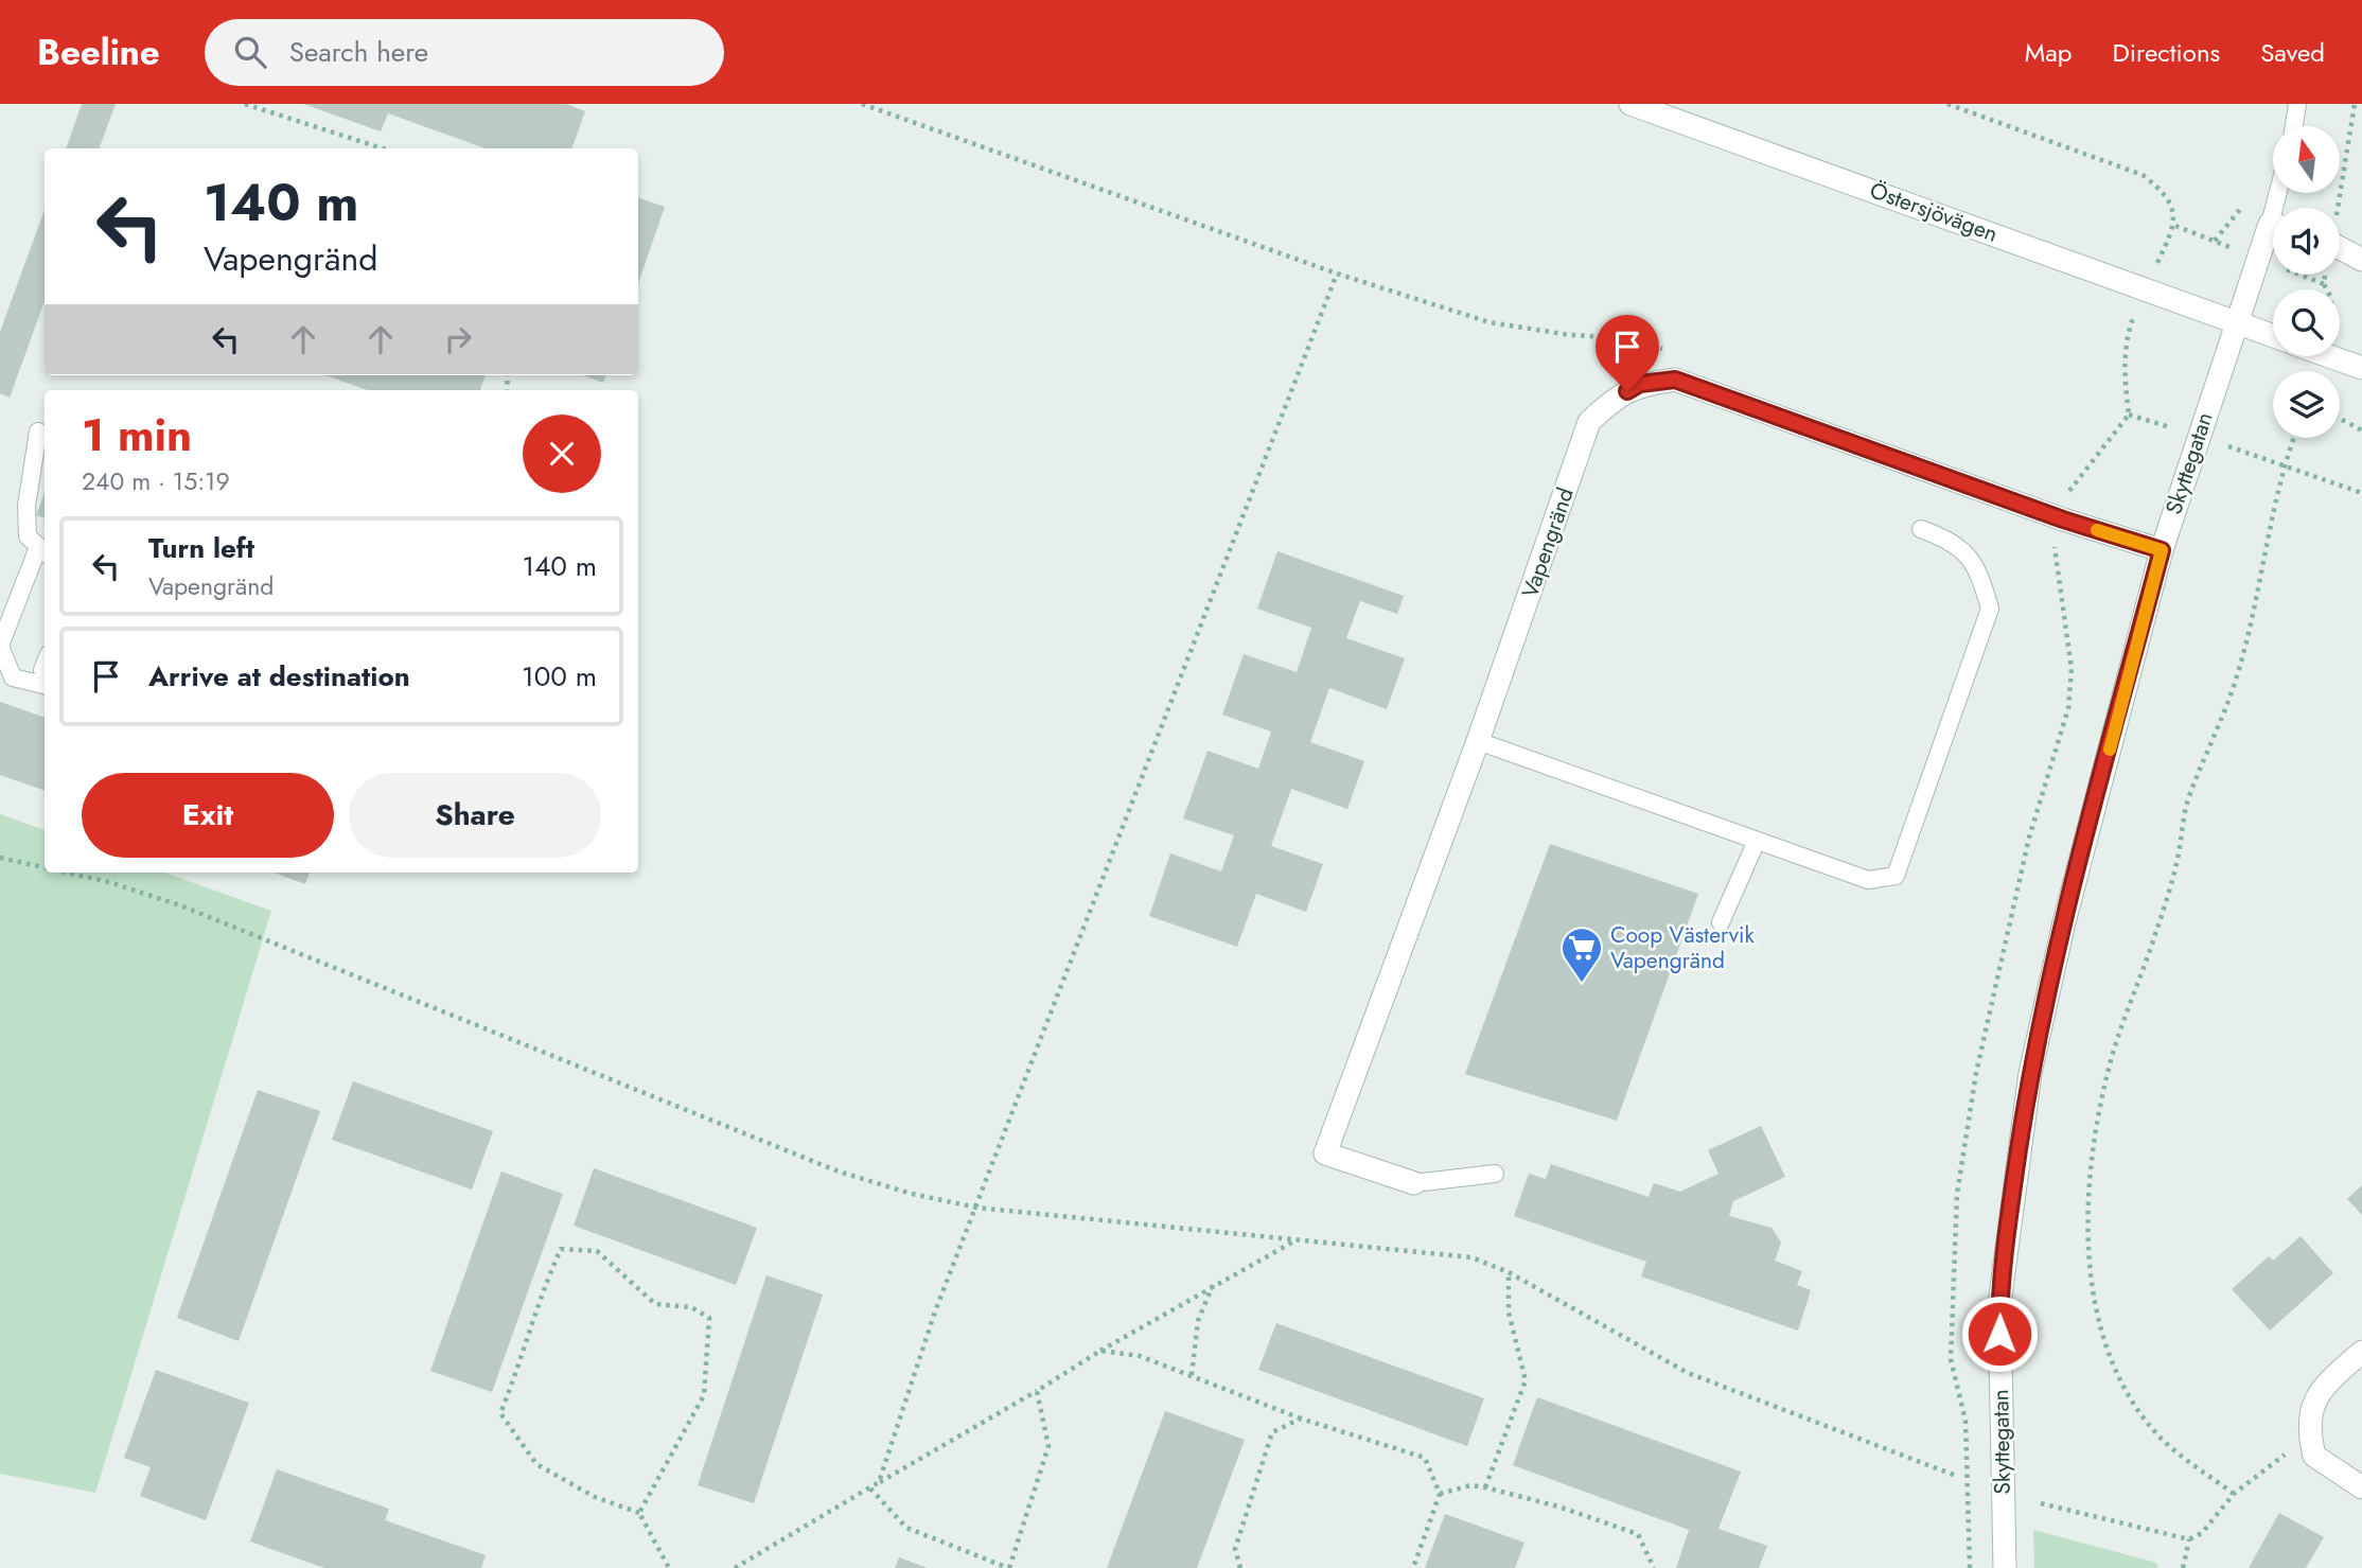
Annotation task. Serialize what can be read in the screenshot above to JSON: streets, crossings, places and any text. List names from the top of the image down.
{
  "streets": {
    "street": ["Östersjövägen", "Skyttegatan", "Vapengränd"]
  },
  "crossings": [
    ["Östersjövägen", "Skyttegatan"],
    ["Skyttegatan", "Vapengränd"]
  ],
  "places": {
    "supermarket": ["Coop Västervik Vapengränd"]
  },
  "north": "top",
  "page": {
    "header": "Beeline",
    "search": "Search here",
    "nav": ["Map", "Directions", "Saved"],
    "turn": ["140 m", "Vapengränd"],
    "heading": ["1 min", "240 m · 15:19"],
    "list": [
      {
        "name": "Turn left",
        "note": "Vapengränd",
        "value": "140 m"
      },
      {
        "name": "Arrive at destination",
        "value": "100 m"
      }
    ],
    "buttons": ["Exit", "Share"]
  }
}
